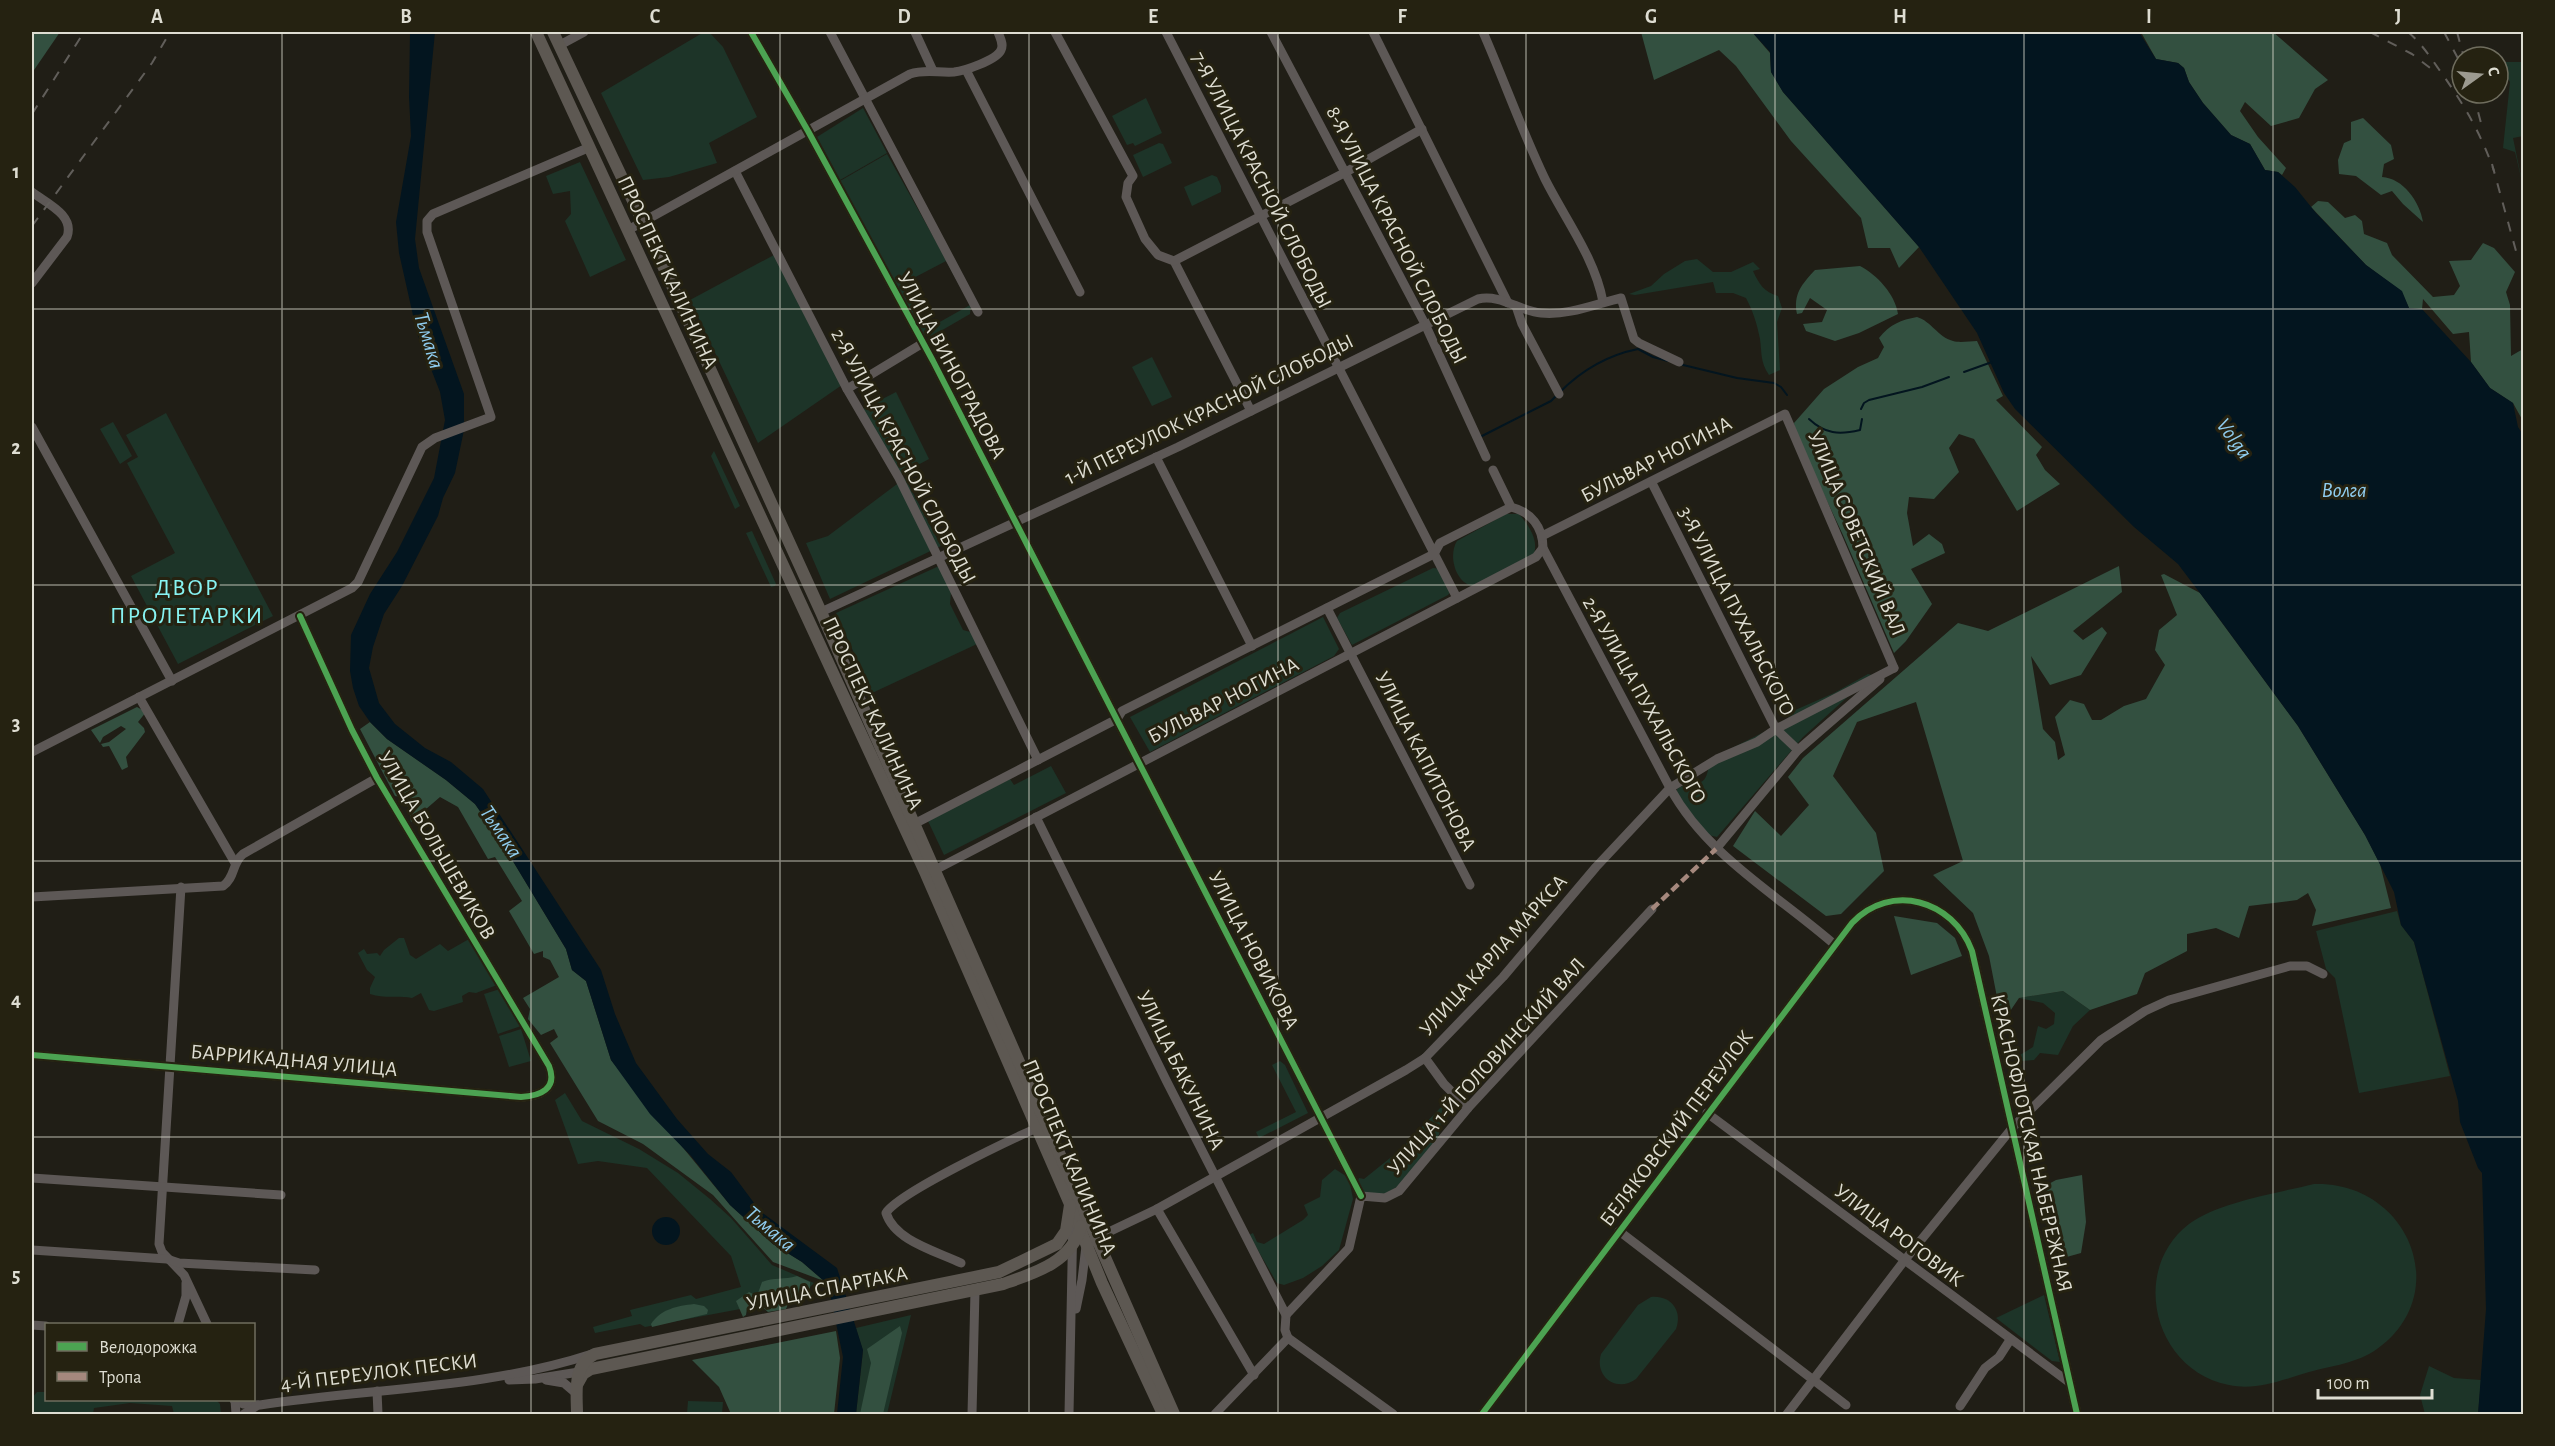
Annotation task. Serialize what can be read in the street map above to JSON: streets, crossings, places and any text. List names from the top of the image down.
{
  "streets": {
    "main road": ["ПРОСПЕКТ КАЛИНИНА", "УЛИЦА СПАРТАКА"],
    "street": [
      "7-Я УЛИЦА КРАСНОЙ СЛОБОДЫ",
      "8-Я УЛИЦА КРАСНОЙ СЛОБОДЫ",
      "УЛИЦА ВИНОГРАДОВА",
      "1-Й ПЕРЕУЛОК КРАСНОЙ СЛОБОДЫ",
      "2-Я УЛИЦА КРАСНОЙ СЛОБОДЫ",
      "БУЛЬВАР НОГИНА",
      "УЛИЦА СОВЕТСКИЙ ВАЛ",
      "3-Я УЛИЦА ПУХАЛЬСКОГО",
      "2-Я УЛИЦА ПУХАЛЬСКОГО",
      "УЛИЦА КАПИТОНОВА",
      "УЛИЦА БОЛЬШЕВИКОВ",
      "УЛИЦА НОВИКОВА",
      "УЛИЦА КАРЛА МАРКСА",
      "БАРРИКАДНАЯ УЛИЦА",
      "УЛИЦА 1-Й ГОЛОВИНСКИЙ ВАЛ",
      "УЛИЦА БАКУНИНА",
      "БЕЛЯКОВСКИЙ ПЕРЕУЛОК",
      "КРАСНОФЛОТСКАЯ НАБЕРЕЖНАЯ",
      "УЛИЦА РОГОВИК",
      "4-Й ПЕРЕУЛОК ПЕСКИ"
    ]
  },
  "crossings": [
    ["7-Я УЛИЦА КРАСНОЙ СЛОБОДЫ", "1-Й ПЕРЕУЛОК КРАСНОЙ СЛОБОДЫ"],
    ["7-Я УЛИЦА КРАСНОЙ СЛОБОДЫ", "БУЛЬВАР НОГИНА"],
    ["8-Я УЛИЦА КРАСНОЙ СЛОБОДЫ", "1-Й ПЕРЕУЛОК КРАСНОЙ СЛОБОДЫ"],
    ["ПРОСПЕКТ КАЛИНИНА", "1-Й ПЕРЕУЛОК КРАСНОЙ СЛОБОДЫ"],
    ["ПРОСПЕКТ КАЛИНИНА", "БУЛЬВАР НОГИНА"],
    ["ПРОСПЕКТ КАЛИНИНА", "УЛИЦА КАРЛА МАРКСА"],
    ["ПРОСПЕКТ КАЛИНИНА", "УЛИЦА СПАРТАКА"],
    ["УЛИЦА ВИНОГРАДОВА", "1-Й ПЕРЕУЛОК КРАСНОЙ СЛОБОДЫ"],
    ["УЛИЦА ВИНОГРАДОВА", "БУЛЬВАР НОГИНА"],
    ["УЛИЦА ВИНОГРАДОВА", "УЛИЦА НОВИКОВА"],
    ["1-Й ПЕРЕУЛОК КРАСНОЙ СЛОБОДЫ", "2-Я УЛИЦА КРАСНОЙ СЛОБОДЫ"],
    ["2-Я УЛИЦА КРАСНОЙ СЛОБОДЫ", "БУЛЬВАР НОГИНА"],
    ["БУЛЬВАР НОГИНА", "УЛИЦА СОВЕТСКИЙ ВАЛ"],
    ["БУЛЬВАР НОГИНА", "3-Я УЛИЦА ПУХАЛЬСКОГО"],
    ["БУЛЬВАР НОГИНА", "2-Я УЛИЦА ПУХАЛЬСКОГО"],
    ["БУЛЬВАР НОГИНА", "УЛИЦА КАПИТОНОВА"],
    ["БУЛЬВАР НОГИНА", "УЛИЦА НОВИКОВА"],
    ["БУЛЬВАР НОГИНА", "УЛИЦА БАКУНИНА"],
    ["УЛИЦА СОВЕТСКИЙ ВАЛ", "УЛИЦА КАРЛА МАРКСА"],
    ["3-Я УЛИЦА ПУХАЛЬСКОГО", "УЛИЦА КАРЛА МАРКСА"],
    ["2-Я УЛИЦА ПУХАЛЬСКОГО", "УЛИЦА КАРЛА МАРКСА"],
    ["2-Я УЛИЦА ПУХАЛЬСКОГО", "БЕЛЯКОВСКИЙ ПЕРЕУЛОК"],
    ["УЛИЦА БОЛЬШЕВИКОВ", "БАРРИКАДНАЯ УЛИЦА"],
    ["УЛИЦА НОВИКОВА", "УЛИЦА КАРЛА МАРКСА"],
    ["УЛИЦА НОВИКОВА", "УЛИЦА 1-Й ГОЛОВИНСКИЙ ВАЛ"],
    ["УЛИЦА КАРЛА МАРКСА", "УЛИЦА БАКУНИНА"],
    ["УЛИЦА КАРЛА МАРКСА", "УЛИЦА СПАРТАКА"],
    ["БЕЛЯКОВСКИЙ ПЕРЕУЛОК", "КРАСНОФЛОТСКАЯ НАБЕРЕЖНАЯ"],
    ["БЕЛЯКОВСКИЙ ПЕРЕУЛОК", "УЛИЦА РОГОВИК"],
    ["КРАСНОФЛОТСКАЯ НАБЕРЕЖНАЯ", "УЛИЦА РОГОВИК"],
    ["УЛИЦА СПАРТАКА", "4-Й ПЕРЕУЛОК ПЕСКИ"]
  ],
  "districts": ["ДВОР ПРОЛЕТАРКИ"],
  "water": ["Тьмака", "Volga", "Волга"],
  "legend": ["Велодорожка", "Тропа"],
  "scale_bar": "100 m",
  "north": "right",
  "grid": {
    "columns": [
      "A",
      "B",
      "C",
      "D",
      "E",
      "F",
      "G",
      "H",
      "I",
      "J"
    ],
    "rows": [
      "1",
      "2",
      "3",
      "4",
      "5"
    ]
  }
}
